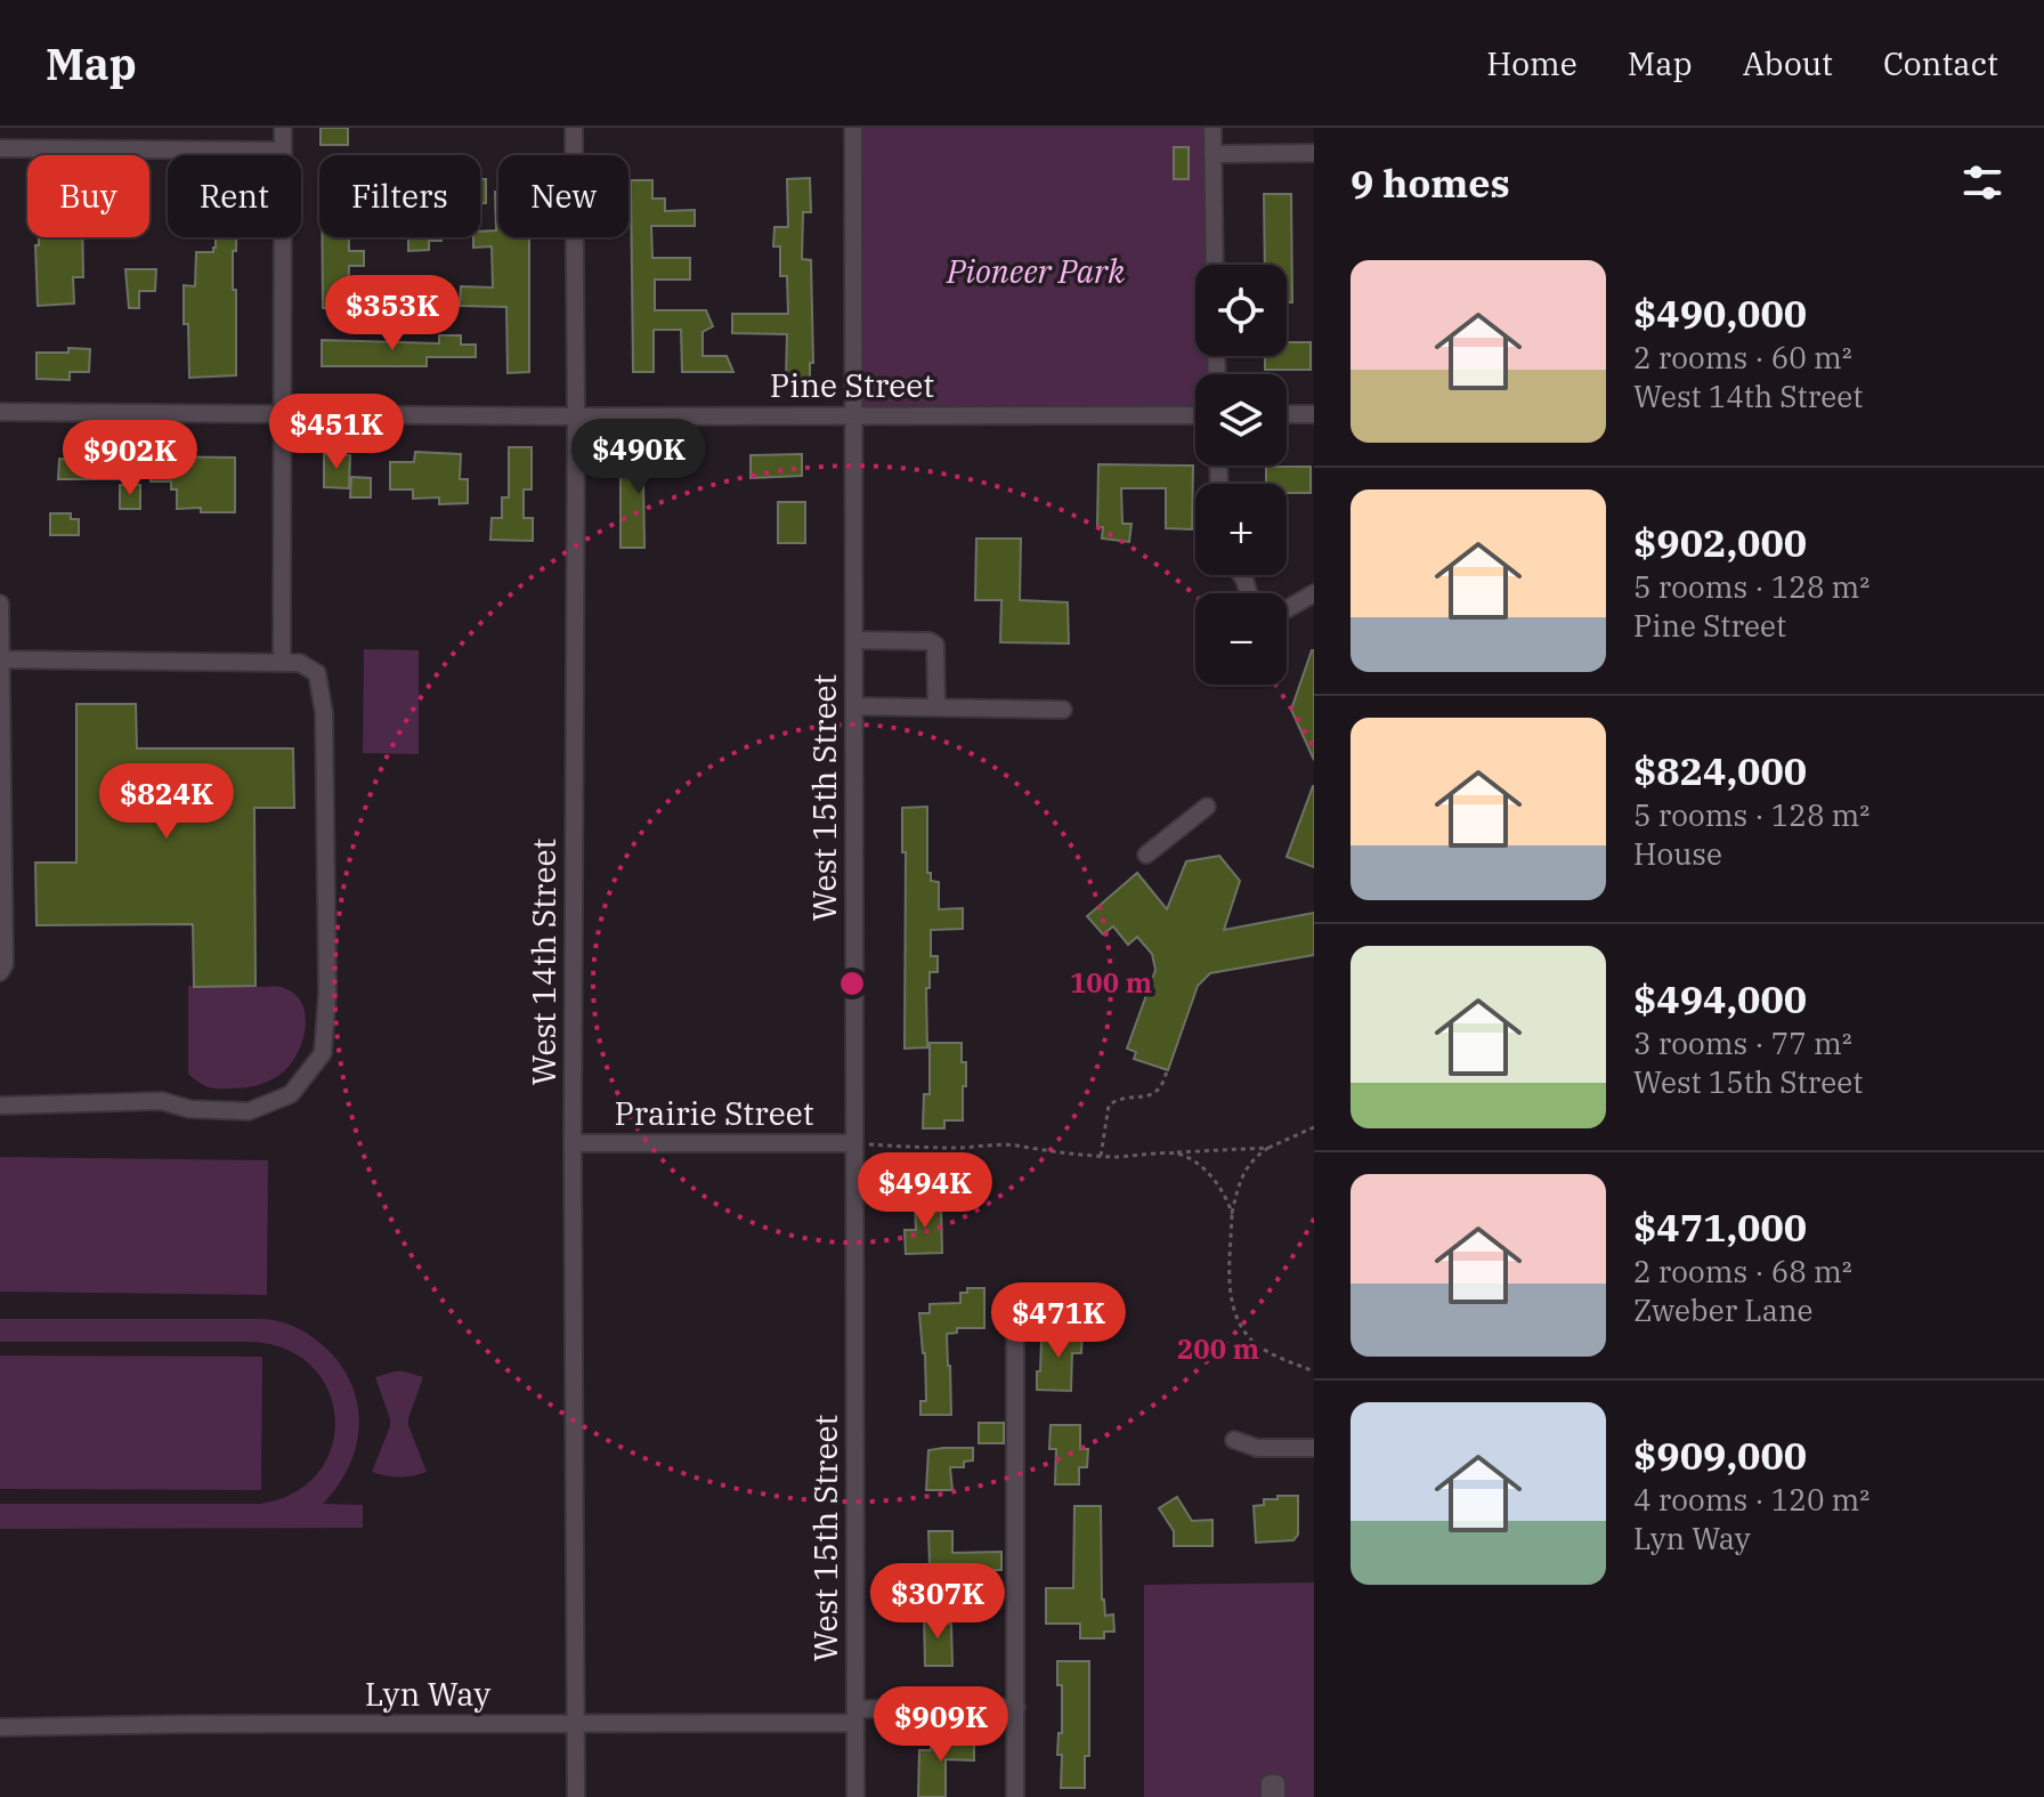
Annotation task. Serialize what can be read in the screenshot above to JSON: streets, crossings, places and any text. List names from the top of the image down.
{
  "streets": {
    "street": [
      "Pine Street",
      "West 15th Street",
      "West 14th Street",
      "Prairie Street",
      "Lyn Way"
    ]
  },
  "crossings": [
    ["Pine Street", "West 15th Street"],
    ["Pine Street", "West 14th Street"],
    ["West 15th Street", "Prairie Street"],
    ["West 15th Street", "Lyn Way"],
    ["West 14th Street", "Prairie Street"],
    ["West 14th Street", "Lyn Way"]
  ],
  "parks": ["Pioneer Park"],
  "page": {
    "header": "Map",
    "nav": [
      "Home",
      "Map",
      "About",
      "Contact"
    ],
    "heading": "9 homes",
    "chip": [
      "Buy",
      "Rent",
      "Filters",
      "New"
    ],
    "list": [
      {
        "name": "$490,000",
        "note": "2 rooms · 60 m² · West 14th Street"
      },
      {
        "name": "$902,000",
        "note": "5 rooms · 128 m² · Pine Street"
      },
      {
        "name": "$824,000",
        "note": "5 rooms · 128 m² · House"
      },
      {
        "name": "$494,000",
        "note": "3 rooms · 77 m² · West 15th Street"
      },
      {
        "name": "$471,000",
        "note": "2 rooms · 68 m² · Zweber Lane"
      },
      {
        "name": "$909,000",
        "note": "4 rooms · 120 m² · Lyn Way"
      }
    ],
    "map_buttons": ["+", "−"],
    "price": [
      "$353K",
      "$451K",
      "$490K",
      "$902K",
      "$824K",
      "$494K",
      "$471K",
      "$307K",
      "$909K"
    ]
  },
  "rings": ["100 m", "200 m"]
}
